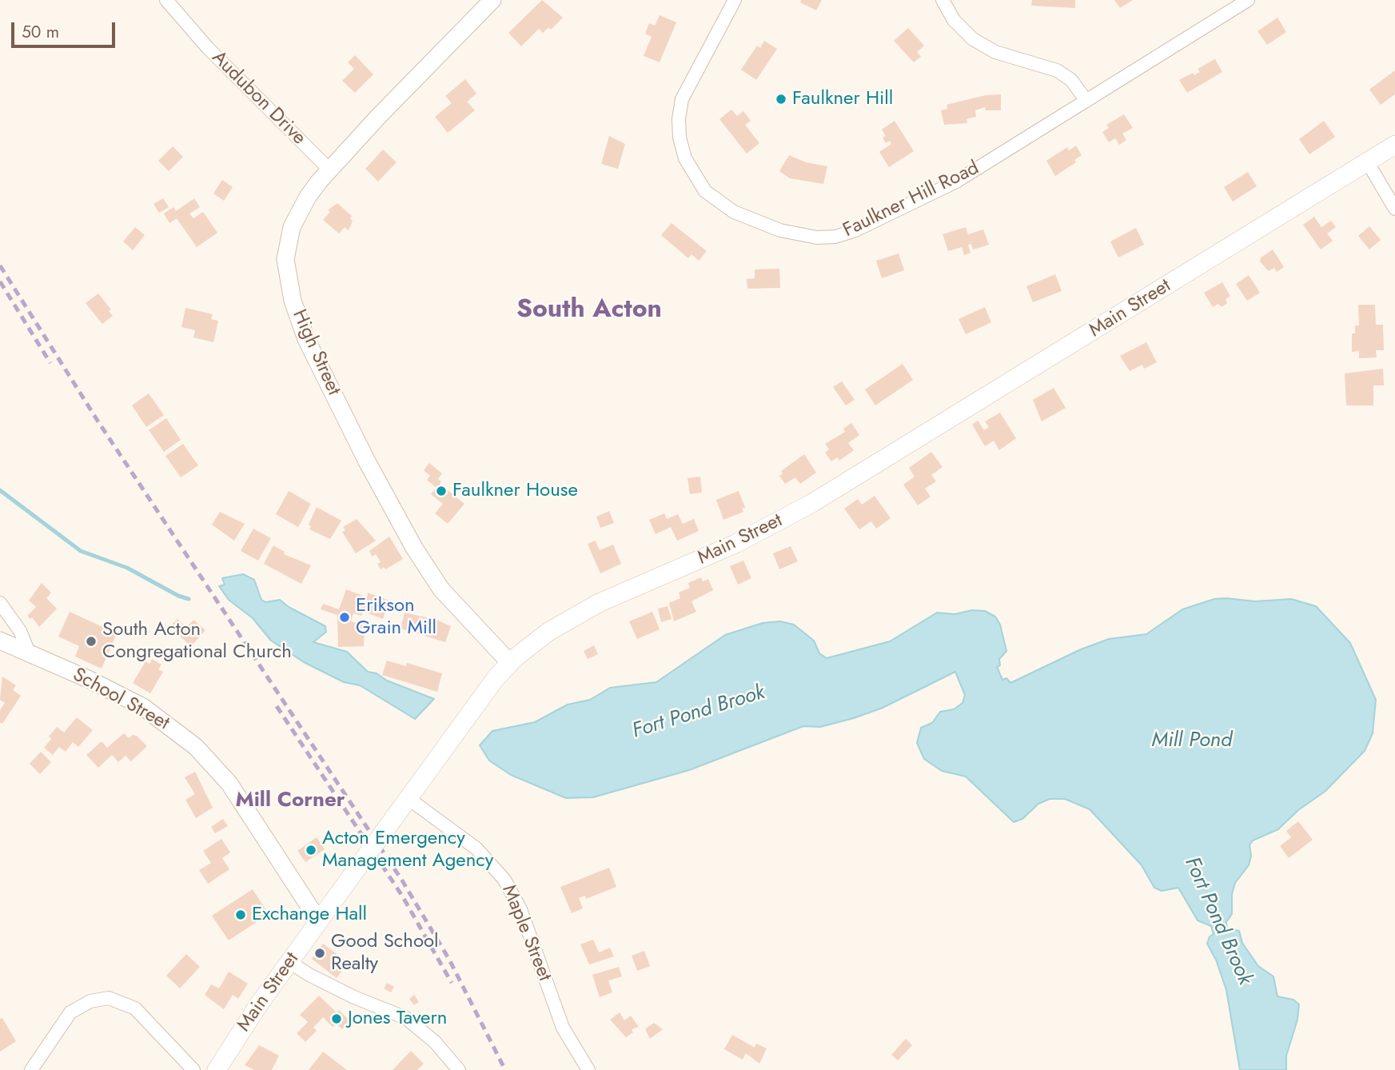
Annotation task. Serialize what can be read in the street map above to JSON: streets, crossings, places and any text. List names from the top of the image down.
{
  "streets": {
    "main road": ["Main Street"],
    "street": [
      "Audubon Drive",
      "Faulkner Hill Road",
      "High Street",
      "School Street",
      "Maple Street"
    ]
  },
  "crossings": [
    ["Audubon Drive", "High Street"],
    ["Main Street", "High Street"],
    ["Main Street", "School Street"],
    ["Main Street", "Maple Street"]
  ],
  "districts": ["South Acton", "Mill Corner"],
  "water": ["Fort Pond Brook", "Mill Pond"],
  "places": [
    "Faulkner Hill",
    "Faulkner House",
    "Erikson Grain Mill",
    "South Acton Congregational Church",
    "Acton Emergency Management Agency",
    "Exchange Hall",
    "Good School Realty",
    "Jones Tavern"
  ],
  "scale_bar": "50 m"
}
